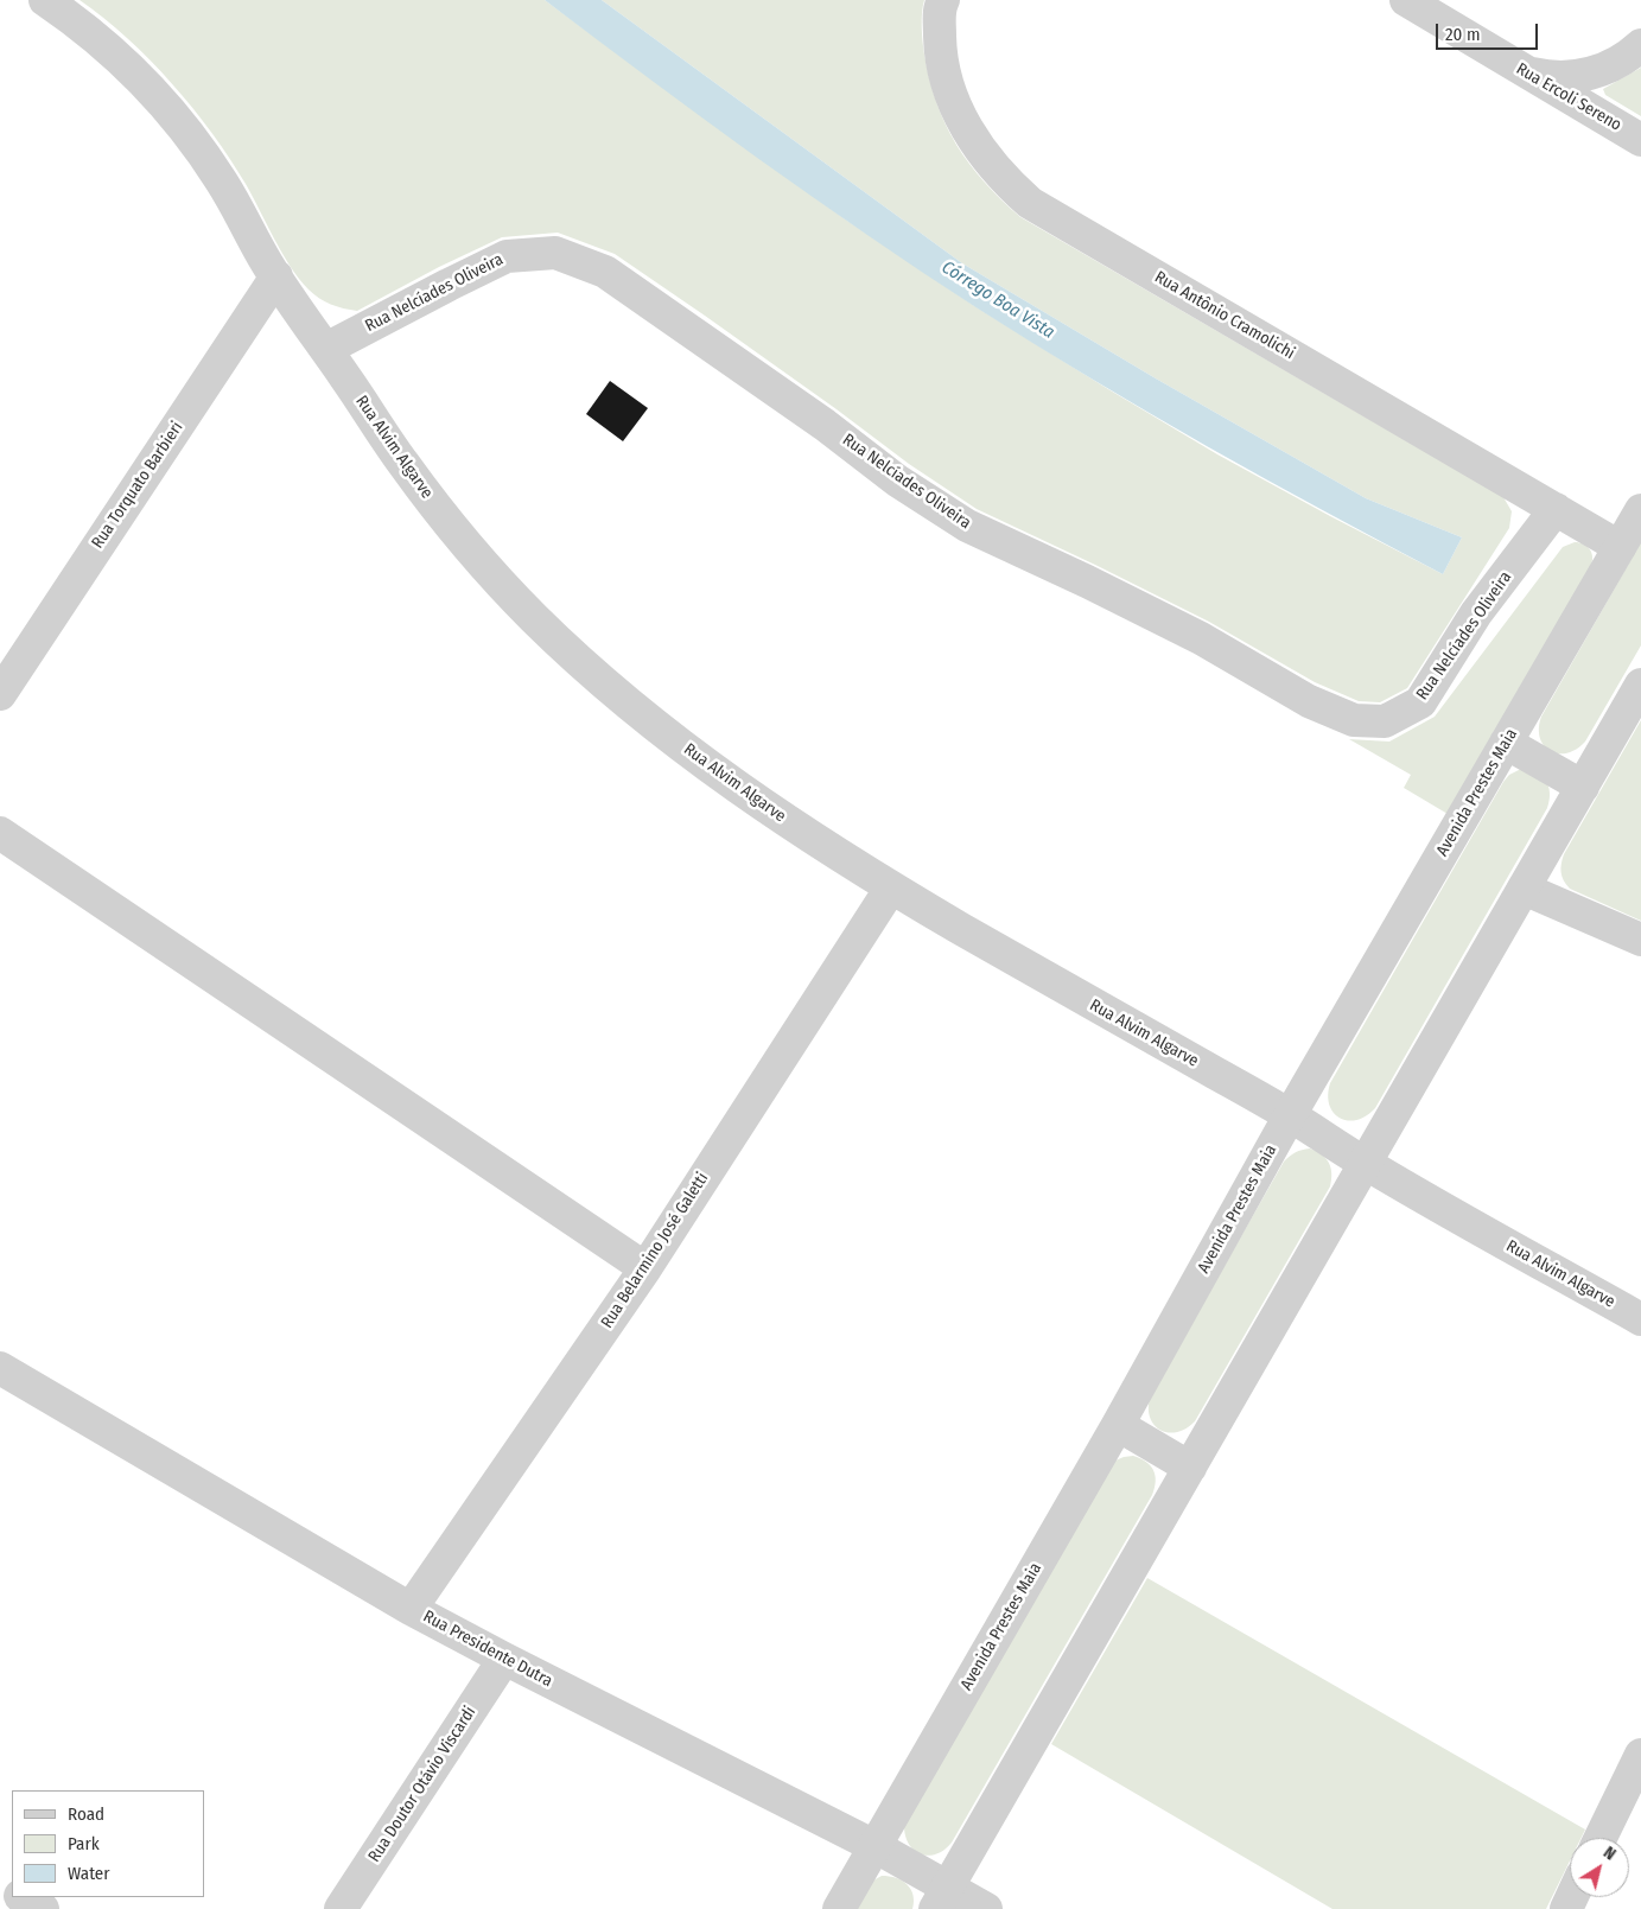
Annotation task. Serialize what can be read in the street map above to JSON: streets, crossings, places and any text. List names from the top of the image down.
{
  "streets": {
    "street": [
      "Rua Ercoli Sereno",
      "Rua Nelcíades Oliveira",
      "Rua Antônio Cramolichi",
      "Rua Alvim Algarve",
      "Rua Torquato Barbieri",
      "Avenida Prestes Maia",
      "Rua Belarmino José Galetti",
      "Rua Presidente Dutra",
      "Rua Doutor Otávio Viscardi"
    ]
  },
  "crossings": [
    ["Rua Nelcíades Oliveira", "Rua Antônio Cramolichi"],
    ["Rua Nelcíades Oliveira", "Rua Alvim Algarve"],
    ["Rua Antônio Cramolichi", "Avenida Prestes Maia"],
    ["Rua Alvim Algarve", "Rua Torquato Barbieri"],
    ["Rua Alvim Algarve", "Avenida Prestes Maia"],
    ["Rua Alvim Algarve", "Rua Belarmino José Galetti"],
    ["Avenida Prestes Maia", "Rua Presidente Dutra"],
    ["Rua Belarmino José Galetti", "Rua Presidente Dutra"],
    ["Rua Presidente Dutra", "Rua Doutor Otávio Viscardi"]
  ],
  "water": ["Córrego Boa Vista"],
  "legend": ["Road", "Park", "Water"],
  "scale_bar": "20 m",
  "north": "top right"
}
